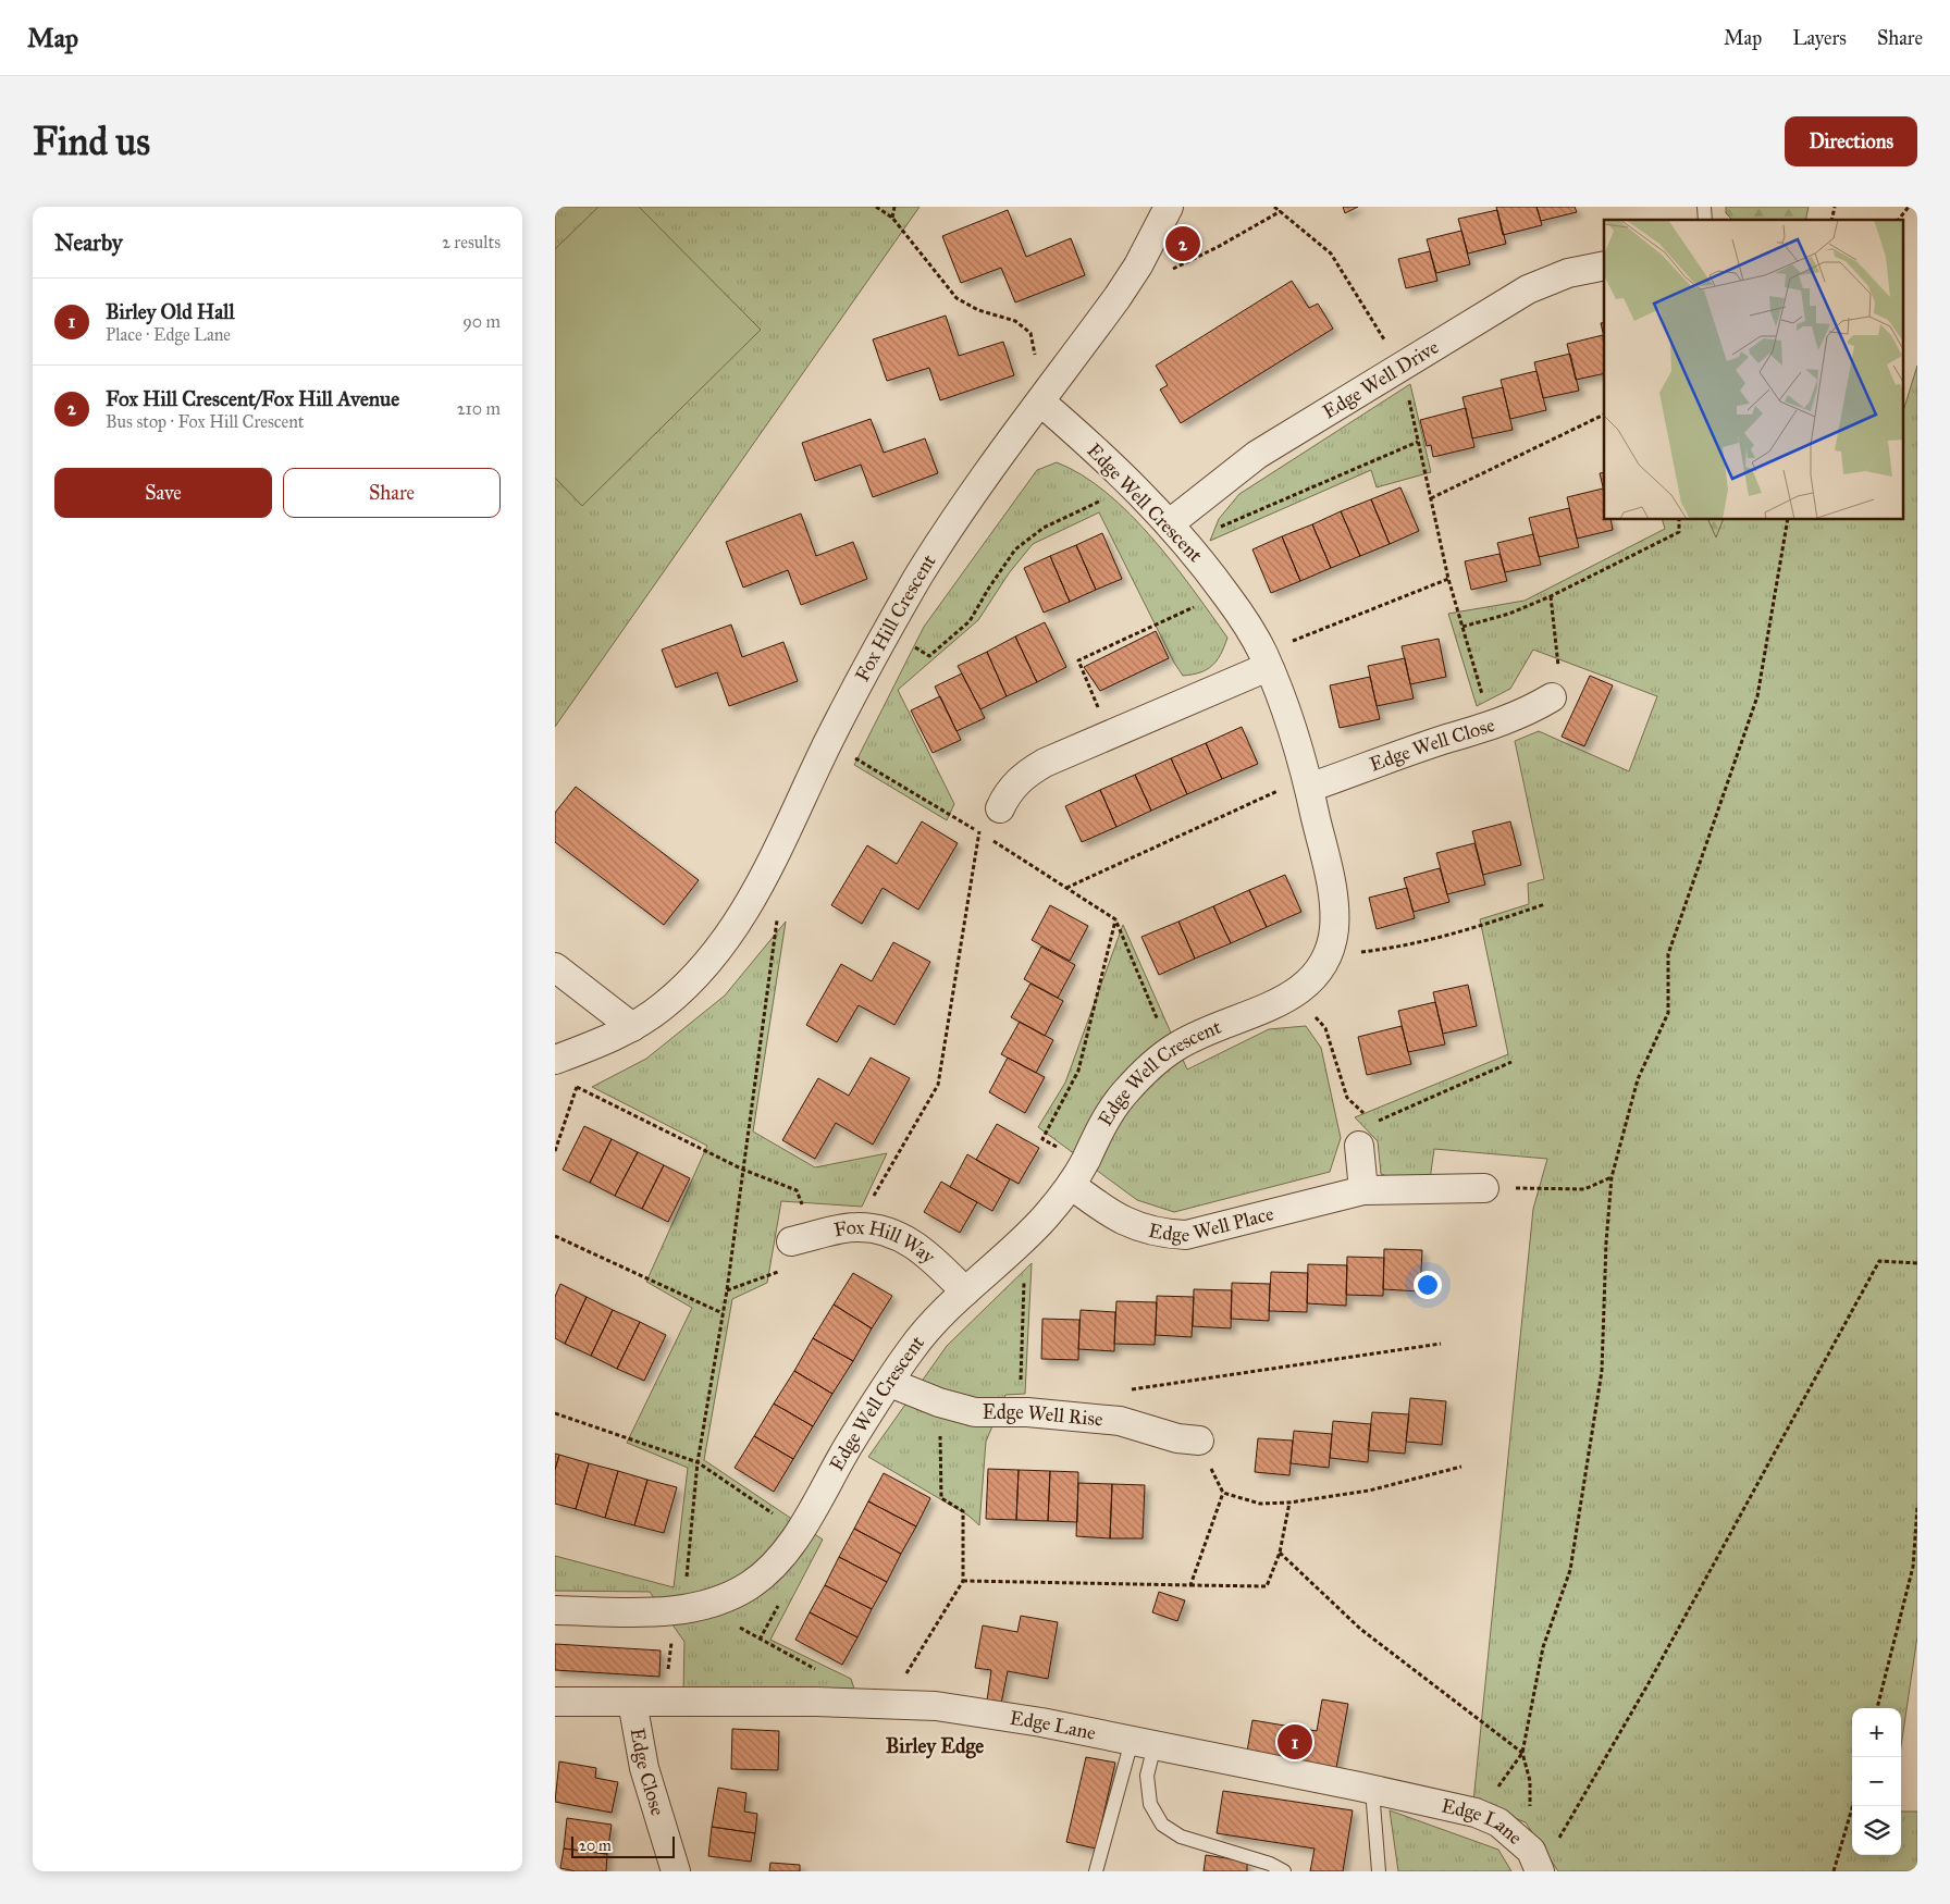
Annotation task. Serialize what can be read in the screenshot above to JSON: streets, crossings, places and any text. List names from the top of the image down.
{
  "streets": {
    "street": [
      "Edge Well Drive",
      "Edge Well Crescent",
      "Fox Hill Crescent",
      "Edge Well Close",
      "Edge Well Place",
      "Fox Hill Way",
      "Edge Well Rise",
      "Edge Lane",
      "Edge Close"
    ]
  },
  "crossings": [
    ["Edge Well Drive", "Edge Well Crescent"],
    ["Edge Well Crescent", "Fox Hill Crescent"],
    ["Edge Well Crescent", "Edge Well Close"],
    ["Edge Well Crescent", "Edge Well Place"],
    ["Edge Well Crescent", "Fox Hill Way"],
    ["Edge Well Crescent", "Edge Well Rise"],
    ["Edge Lane", "Edge Close"]
  ],
  "districts": ["Birley Edge"],
  "scale_bar": "20 m",
  "page": {
    "header": "Map",
    "nav": ["Map", "Layers", "Share"],
    "buttons": [
      "Directions",
      ["Save", "Share"]
    ],
    "title": "Find us",
    "heading": ["Nearby", "2 results"],
    "pins": ["2", "1"],
    "list": [
      {
        "mark": "1",
        "name": "Birley Old Hall",
        "note": "Place · Edge Lane",
        "value": "90 m"
      },
      {
        "mark": "2",
        "name": "Fox Hill Crescent/Fox Hill Avenue",
        "note": "Bus stop · Fox Hill Crescent",
        "value": "210 m"
      }
    ],
    "map_buttons": ["+", "−"],
    "scale": "20 m"
  }
}
